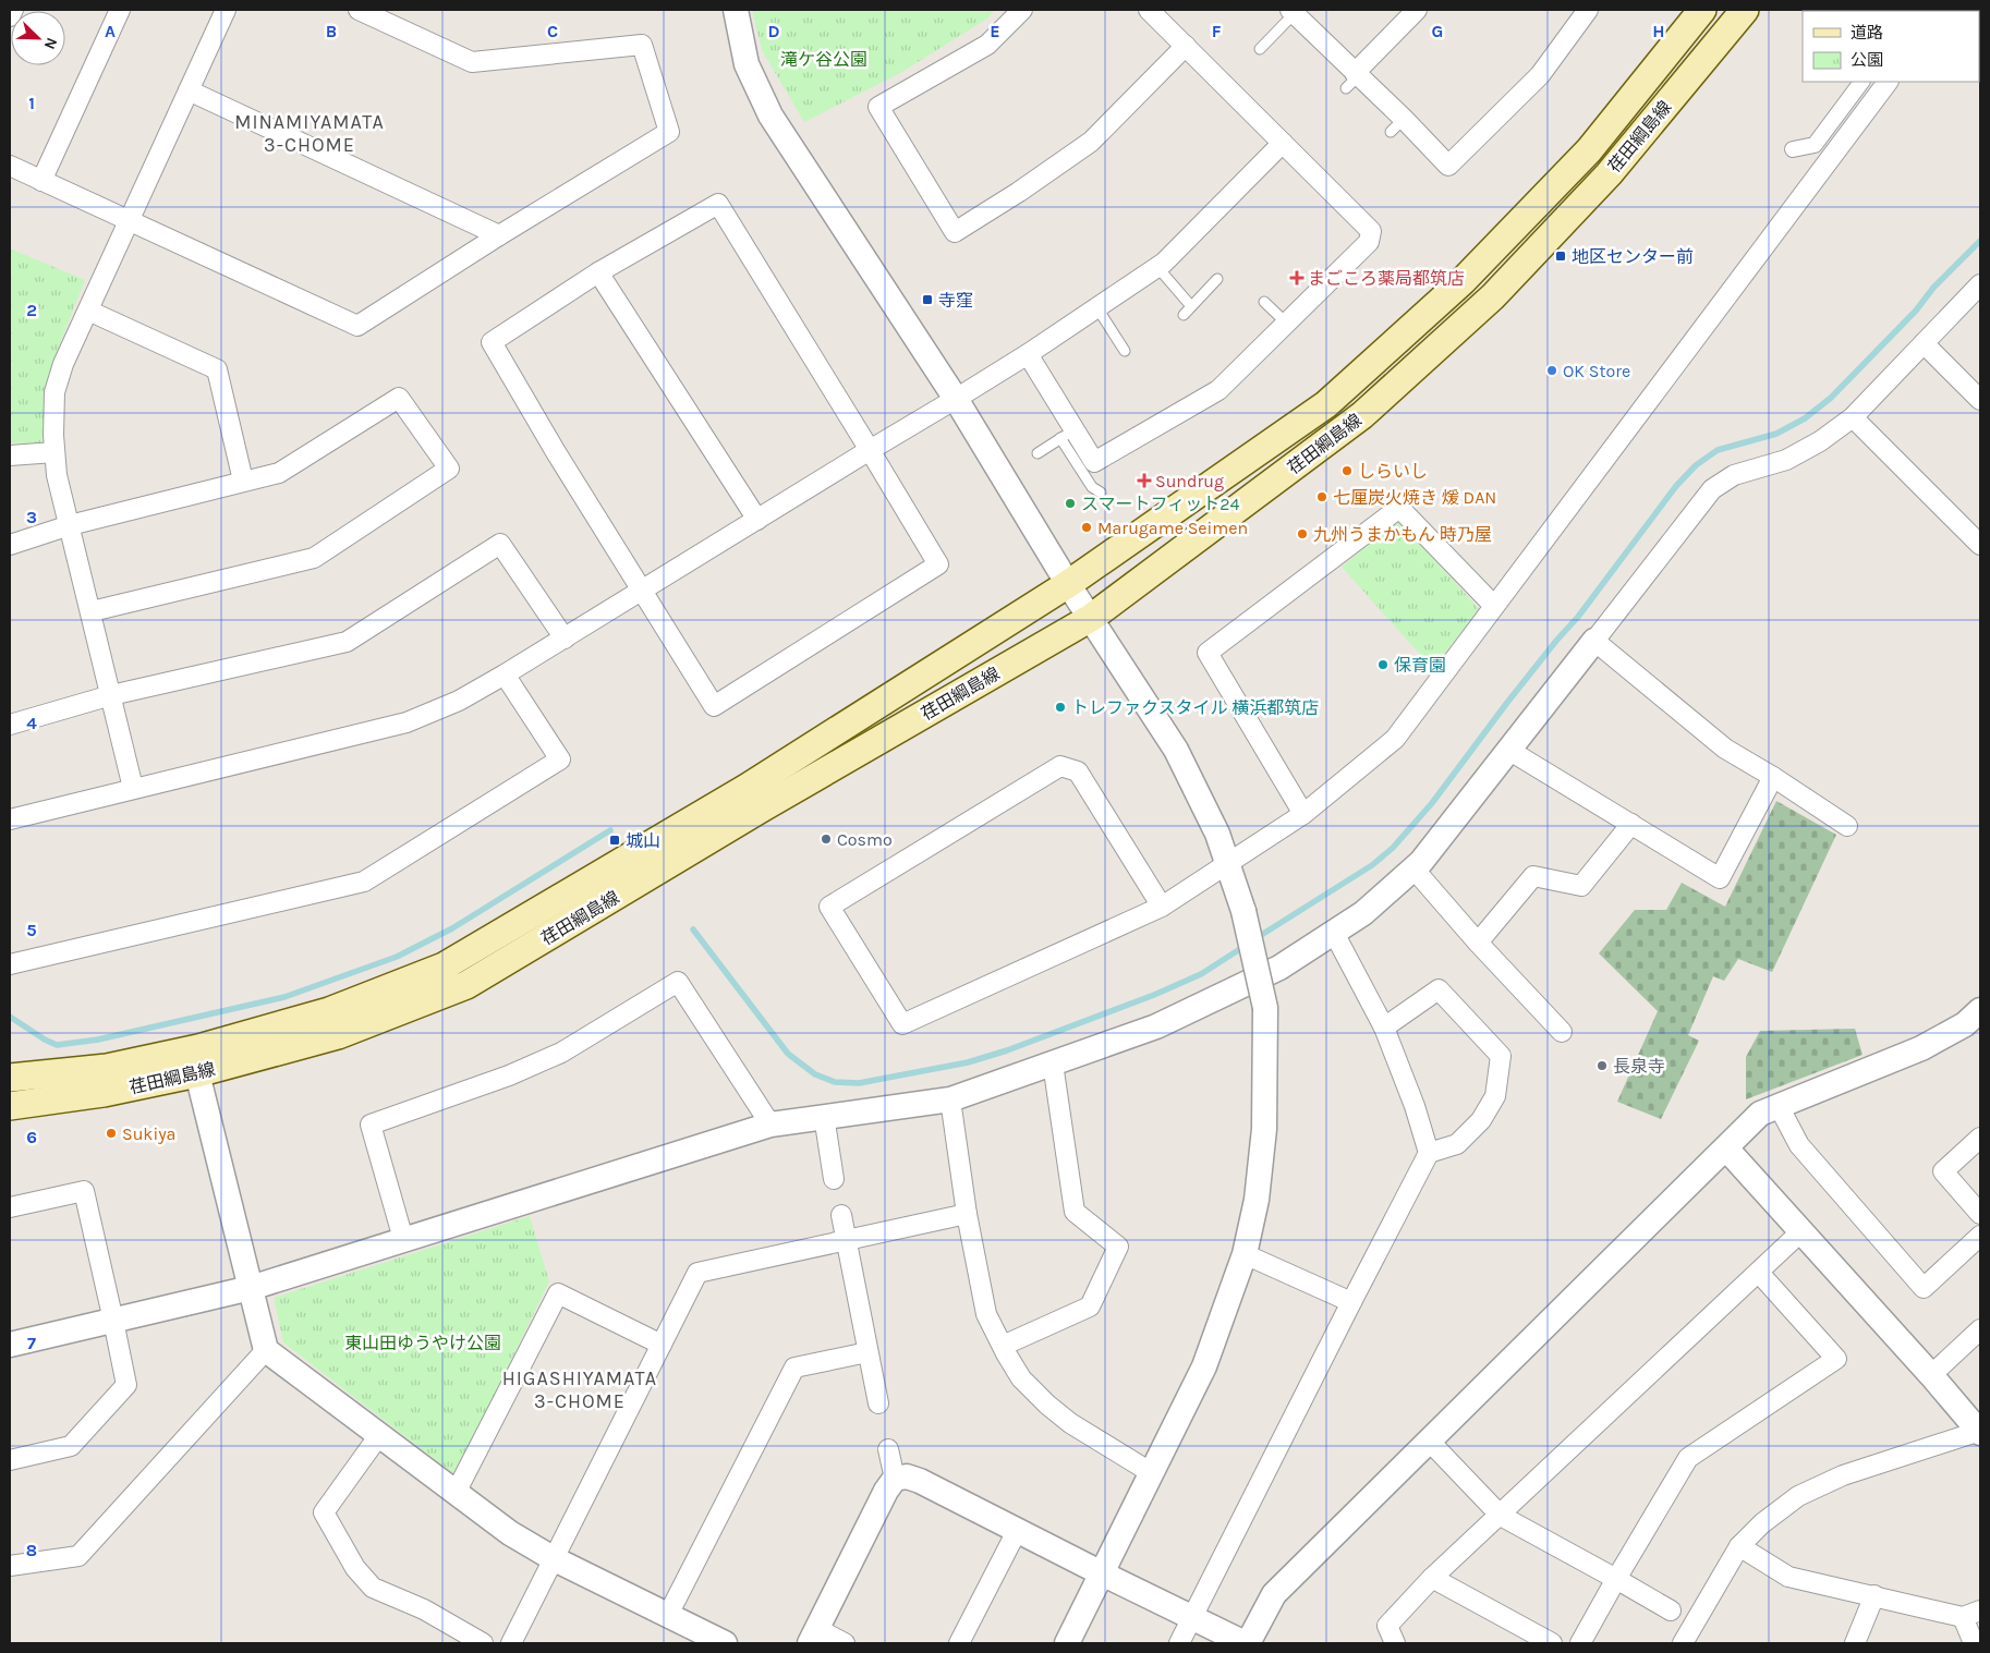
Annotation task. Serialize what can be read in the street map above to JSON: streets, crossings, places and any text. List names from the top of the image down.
{
  "streets": {
    "main road": ["荏田綱島線"]
  },
  "districts": ["MINAMIYAMATA 3-CHOME", "HIGASHIYAMATA 3-CHOME"],
  "parks": ["滝ケ谷公園", "東山田ゆうやけ公園"],
  "places": {
    "transit": ["地区センター前", "寺窪", "城山"],
    "health": ["まごころ薬局都筑店", "Sundrug"],
    "other": [
      "OK Store",
      "しらいし",
      "七厘炭火焼き 煖 DAN",
      "スマートフィット24",
      "Marugame Seimen",
      "九州うまかもん 時乃屋",
      "保育園",
      "トレファクスタイル 横浜都筑店",
      "Cosmo",
      "長泉寺",
      "Sukiya"
    ]
  },
  "legend": ["道路", "公園"],
  "north": "bottom right",
  "grid": {
    "columns": [
      "A",
      "B",
      "C",
      "D",
      "E",
      "F",
      "G",
      "H"
    ],
    "rows": [
      "1",
      "2",
      "3",
      "4",
      "5",
      "6",
      "7",
      "8"
    ]
  }
}
